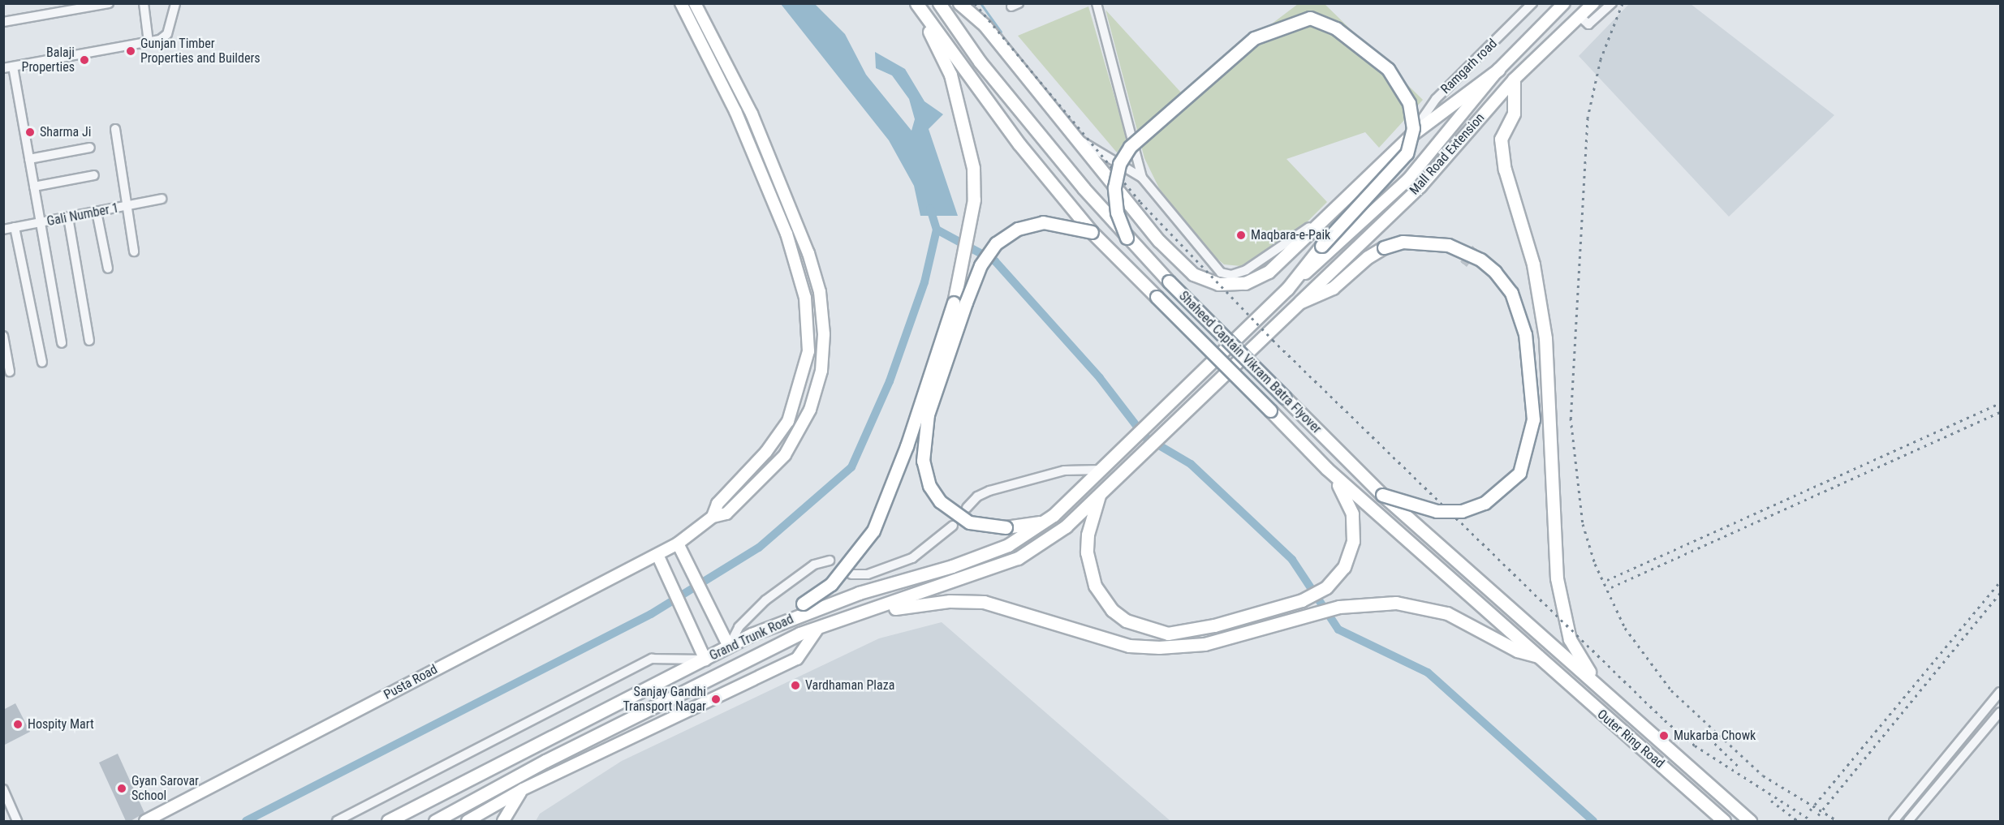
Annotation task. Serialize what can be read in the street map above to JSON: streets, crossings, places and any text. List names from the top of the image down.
{
  "streets": {
    "highway": ["Shaheed Captain Vikram Batra Flyover", "Grand Trunk Road", "Outer Ring Road"],
    "main road": ["Mall Road Extension", "Pusta Road"],
    "street": ["Ramgarh road", "Gali Number 1"]
  },
  "crossings": [
    ["Mall Road Extension", "Grand Trunk Road"],
    ["Shaheed Captain Vikram Batra Flyover", "Grand Trunk Road"],
    ["Shaheed Captain Vikram Batra Flyover", "Outer Ring Road"]
  ],
  "places": [
    "Gunjan Timber Properties and Builders",
    "Balaji Properties",
    "Sharma Ji",
    "Maqbara-e-Paik",
    "Vardhaman Plaza",
    "Sanjay Gandhi Transport Nagar",
    "Hospity Mart",
    "Mukarba Chowk",
    "Gyan Sarovar School"
  ]
}
